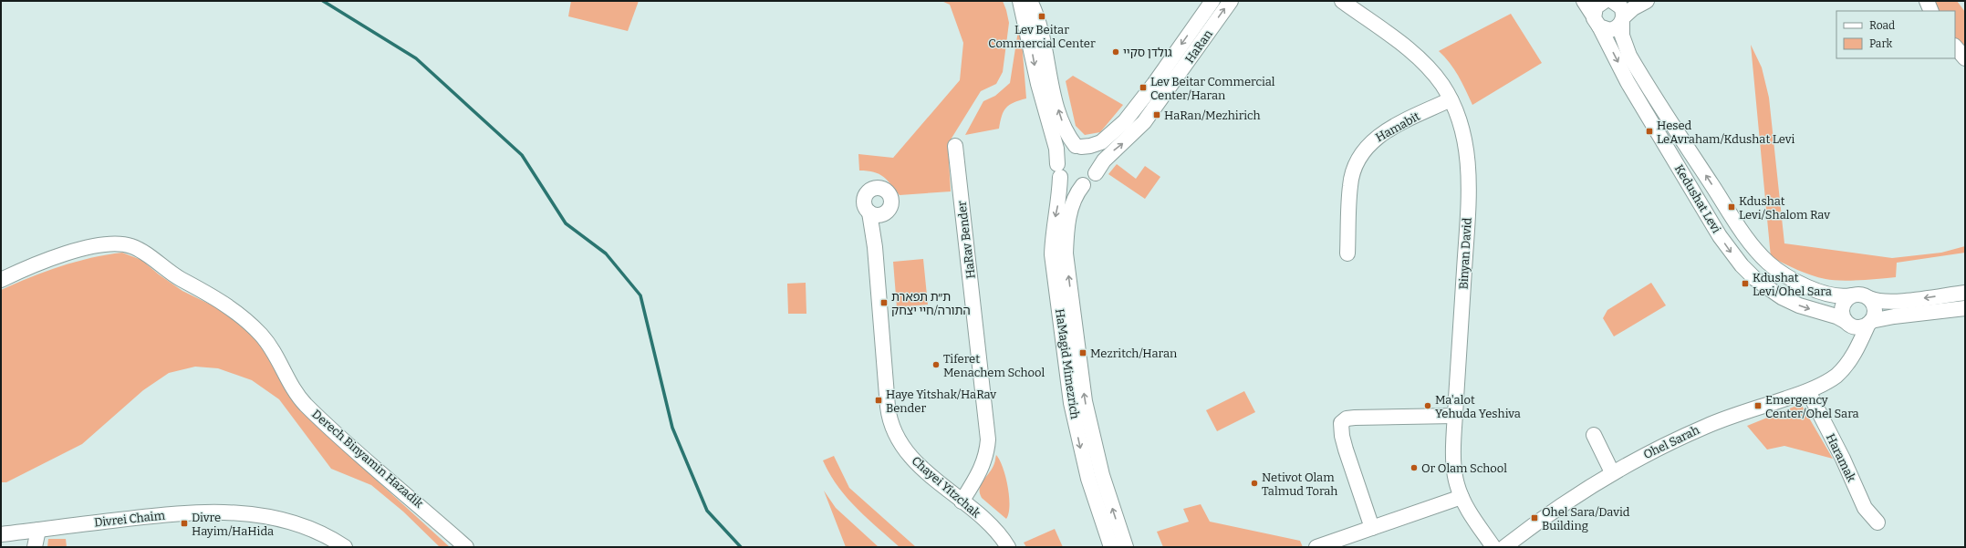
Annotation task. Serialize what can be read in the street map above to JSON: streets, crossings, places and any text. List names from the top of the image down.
{
  "streets": {
    "street": [
      "HaRan",
      "Hamabit",
      "Kedushat Levi",
      "HaRav Bender",
      "Binyan David",
      "HaMagid Mimezrich",
      "Ohel Sarah",
      "Haramak",
      "Derech Binyamin Hazadik",
      "Chayei Yitzchak",
      "Divrei Chaim"
    ]
  },
  "crossings": [
    ["HaRan", "HaMagid Mimezrich"],
    ["Hamabit", "Binyan David"],
    ["Kedushat Levi", "Ohel Sarah"],
    ["HaRav Bender", "Chayei Yitzchak"],
    ["Ohel Sarah", "Haramak"]
  ],
  "places": {
    "transit": [
      "Lev Beitar Commercial Center",
      "Lev Beitar Commercial Center/Haran",
      "HaRan/Mezhirich",
      "Hesed LeAvraham/Kdushat Levi",
      "Kdushat Levi/Shalom Rav",
      "Kdushat Levi/Ohel Sara",
      "ת״ת תפארת התורה/חיי יצחק",
      "Mezritch/Haran",
      "Haye Yitshak/HaRav Bender",
      "Emergency Center/Ohel Sara",
      "Ohel Sara/David Building",
      "Divre Hayim/HaHida"
    ],
    "other": [
      "גולדן סקיי",
      "Tiferet Menachem School",
      "Ma'alot Yehuda Yeshiva",
      "Or Olam School",
      "Netivot Olam Talmud Torah"
    ]
  },
  "legend": ["Road", "Park"]
}
